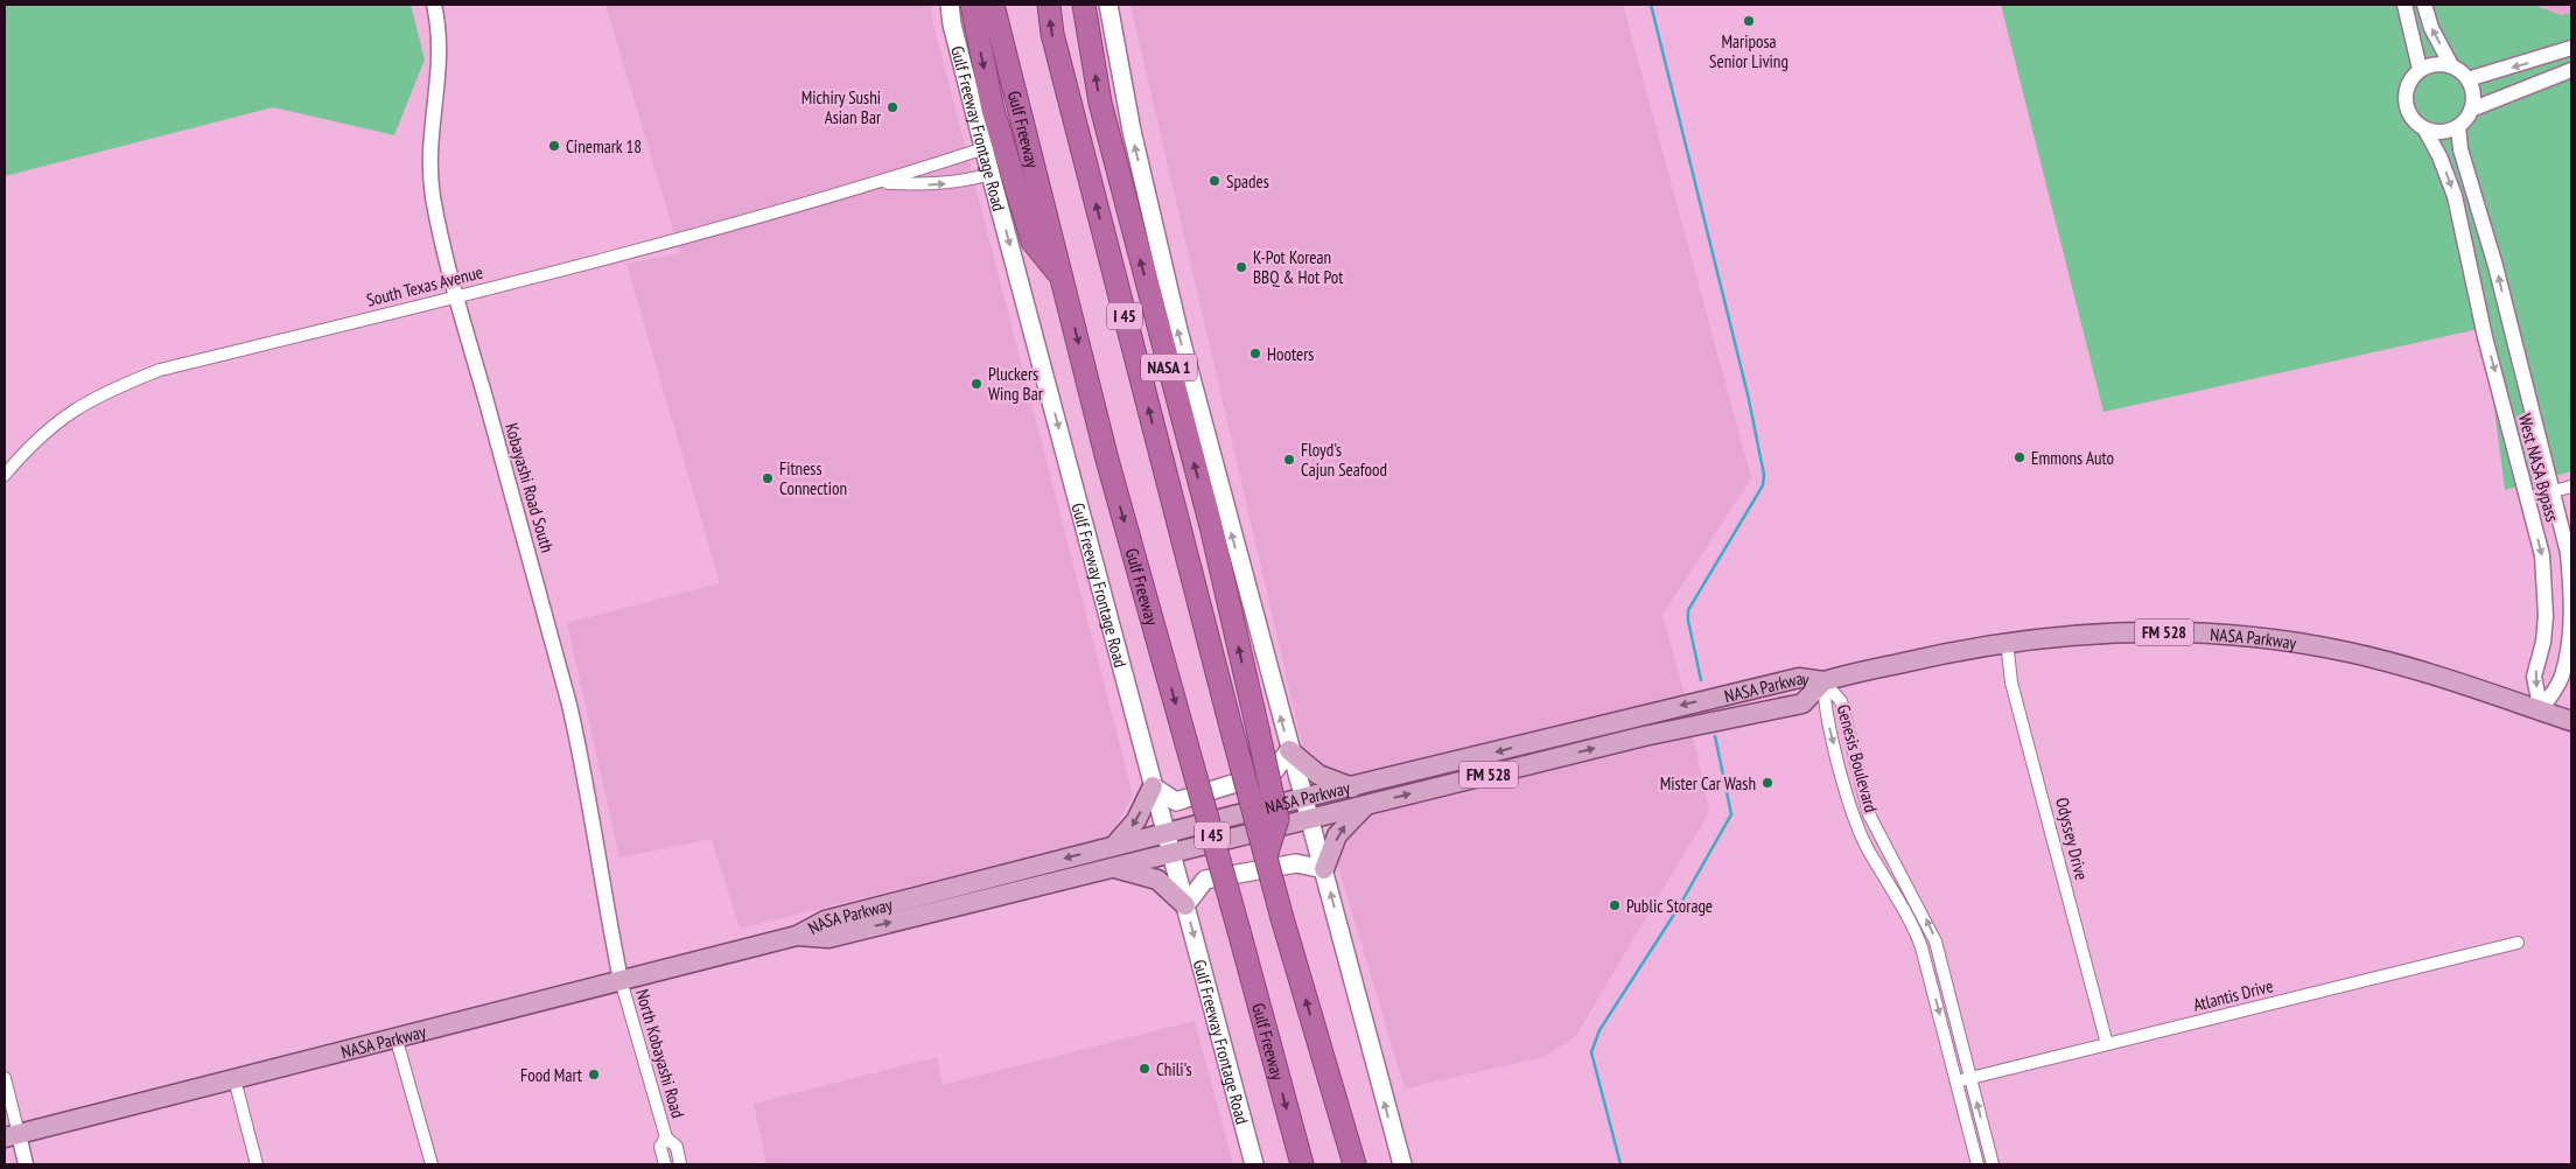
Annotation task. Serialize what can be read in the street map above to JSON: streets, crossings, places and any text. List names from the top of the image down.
{
  "streets": {
    "highway": ["Gulf Freeway", "I 45", "NASA 1"],
    "main road": ["Gulf Freeway Frontage Road", "FM 528", "NASA Parkway"],
    "street": [
      "South Texas Avenue",
      "West NASA Bypass",
      "Kobayashi Road South",
      "Genesis Boulevard",
      "Odyssey Drive",
      "Atlantis Drive",
      "North Kobayashi Road"
    ]
  },
  "crossings": [
    ["Gulf Freeway Frontage Road", "South Texas Avenue"],
    ["Gulf Freeway Frontage Road", "NASA Parkway"],
    ["South Texas Avenue", "Kobayashi Road South"],
    ["I 45", "NASA 1"],
    ["West NASA Bypass", "FM 528"],
    ["West NASA Bypass", "NASA Parkway"],
    ["Kobayashi Road South", "NASA Parkway"],
    ["Kobayashi Road South", "North Kobayashi Road"],
    ["FM 528", "NASA Parkway"],
    ["NASA Parkway", "Genesis Boulevard"],
    ["NASA Parkway", "Odyssey Drive"],
    ["NASA Parkway", "North Kobayashi Road"],
    ["Genesis Boulevard", "Atlantis Drive"],
    ["Odyssey Drive", "Atlantis Drive"]
  ],
  "places": [
    "Mariposa Senior Living",
    "Michiry Sushi Asian Bar",
    "Cinemark 18",
    "Spades",
    "K-Pot Korean BBQ & Hot Pot",
    "Hooters",
    "Pluckers Wing Bar",
    "Emmons Auto",
    "Floyd's Cajun Seafood",
    "Fitness Connection",
    "Mister Car Wash",
    "Public Storage",
    "Chili's",
    "Food Mart"
  ]
}
